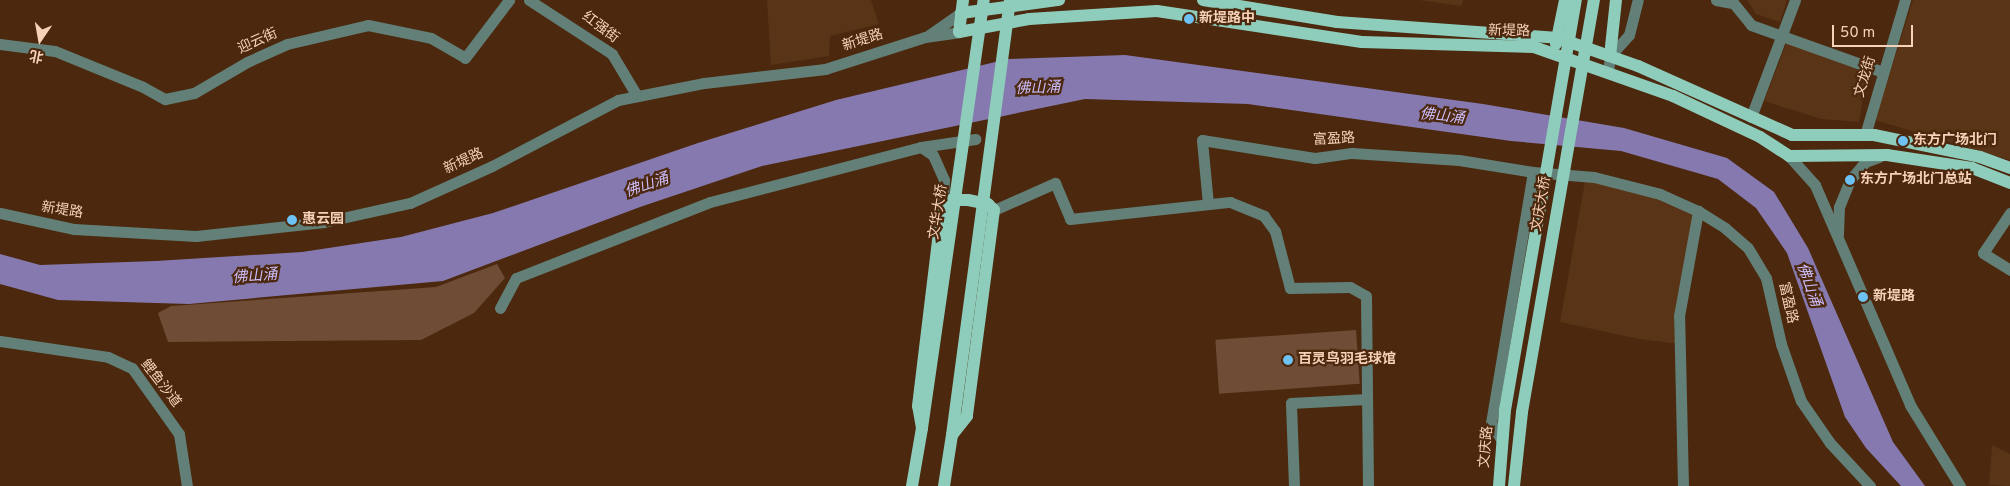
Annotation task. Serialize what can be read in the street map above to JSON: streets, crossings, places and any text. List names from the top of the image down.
{
  "streets": {
    "main road": [
      "新堤路",
      "文庆大桥",
      "文华大桥",
      "文庆路"
    ],
    "street": [
      "红强街",
      "迎云街",
      "文龙街",
      "富盈路",
      "鲤鱼沙道"
    ]
  },
  "crossings": [
    ["红强街", "新堤路"],
    ["新堤路", "文龙街"],
    ["文庆大桥", "文庆路"]
  ],
  "water": ["佛山涌"],
  "places": [
    "新堤路中",
    "东方广场北门",
    "东方广场北门总站",
    "惠云园",
    "新堤路",
    "百灵鸟羽毛球馆"
  ],
  "scale_bar": "50 m",
  "north": "bottom"
}
